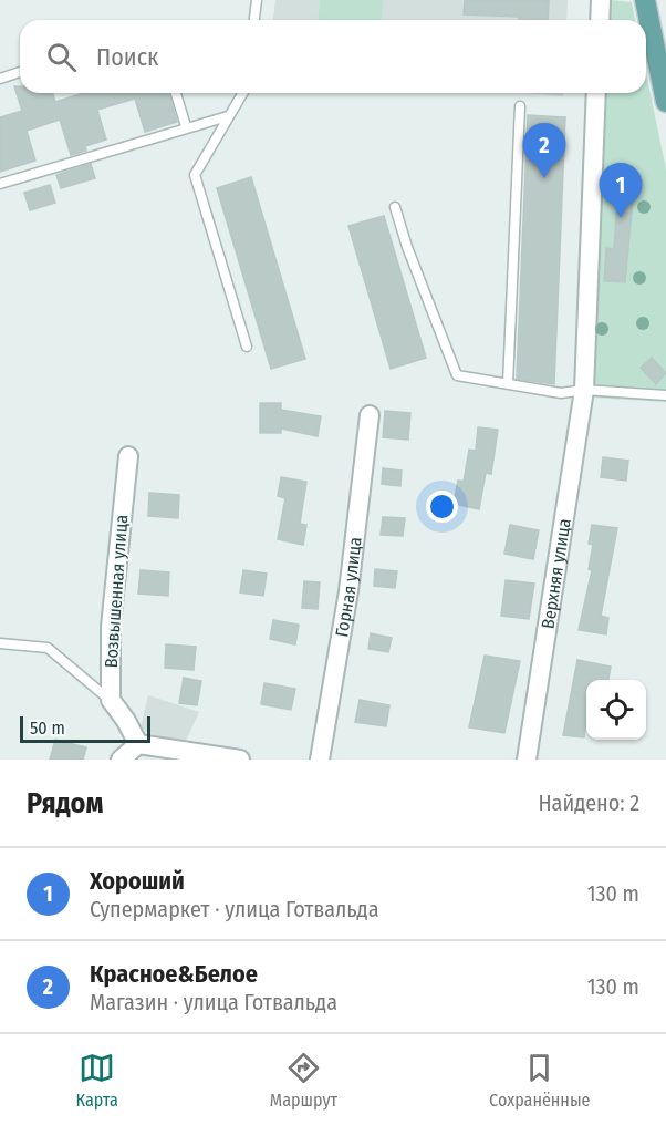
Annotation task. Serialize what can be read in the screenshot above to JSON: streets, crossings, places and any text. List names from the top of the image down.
{
  "streets": {
    "street": ["Верхняя улица", "Горная улица", "Возвышенная улица"]
  },
  "scale_bar": "50 m",
  "page": {
    "search": "Поиск",
    "pins": ["2", "1"],
    "scale": "50 m",
    "heading": ["Рядом", "Найдено: 2"],
    "list": [
      {
        "mark": "1",
        "name": "Хороший",
        "note": "Супермаркет · улица Готвальда",
        "value": "130 m"
      },
      {
        "mark": "2",
        "name": "Красное&Белое",
        "note": "Магазин · улица Готвальда",
        "value": "130 m"
      }
    ],
    "nav": ["Карта", "Маршрут", "Сохранённые"]
  }
}
